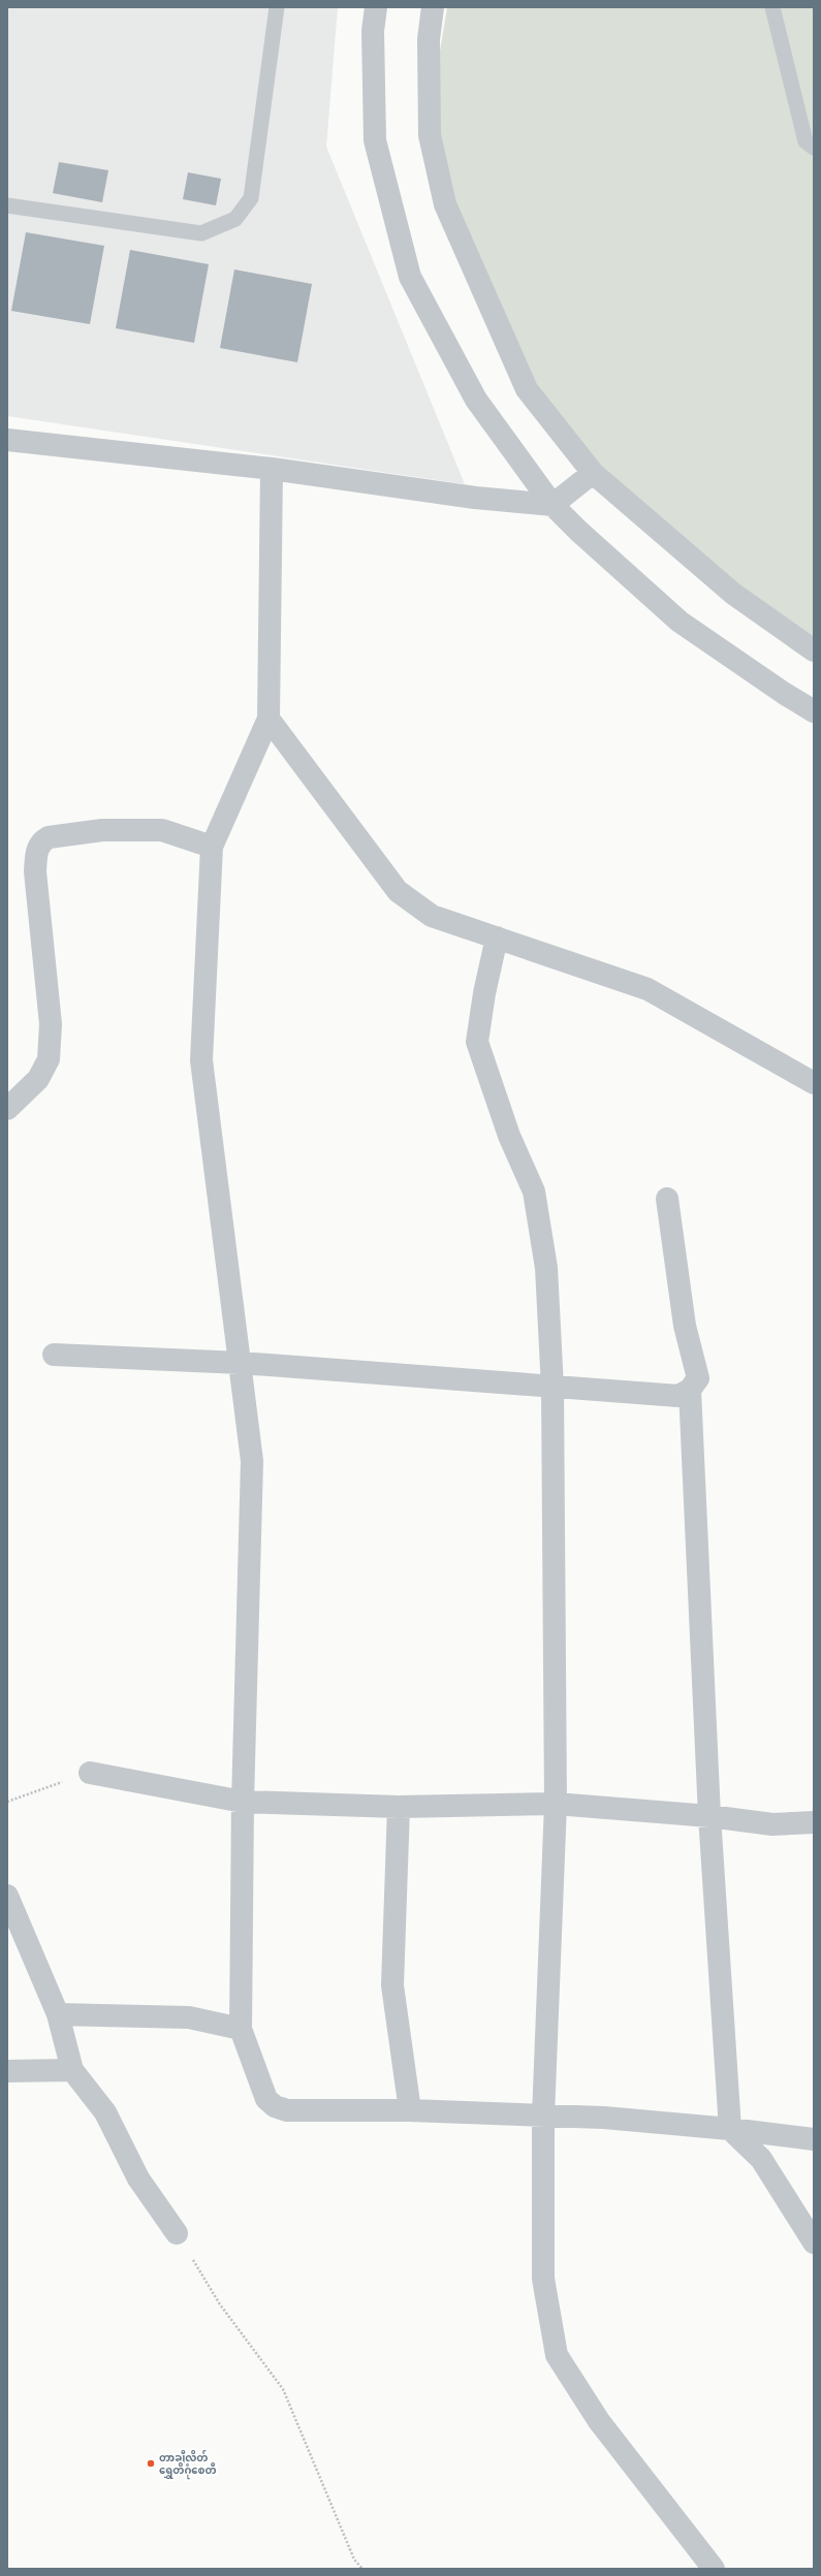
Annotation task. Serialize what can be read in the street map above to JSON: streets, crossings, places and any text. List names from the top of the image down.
{
  "places": ["တာချီလိတ် ရွှေတိဂုံစေတီ"]
}
